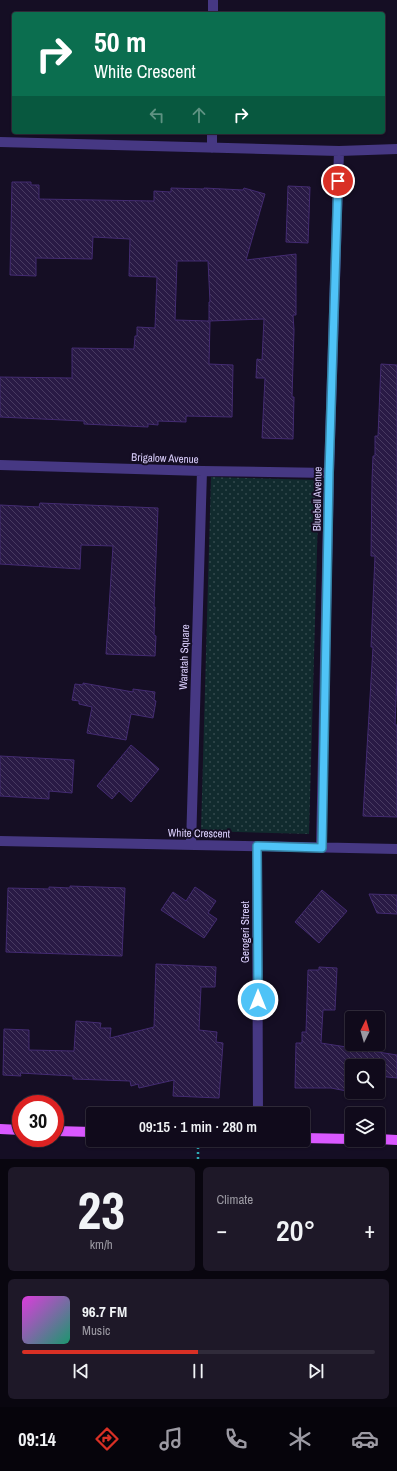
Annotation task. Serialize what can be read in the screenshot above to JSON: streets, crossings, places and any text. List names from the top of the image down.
{
  "streets": {
    "street": [
      "Brigalow Avenue",
      "Bluebell Avenue",
      "Waratah Square",
      "White Crescent",
      "Gerogeri Street"
    ]
  },
  "crossings": [
    ["Brigalow Avenue", "Bluebell Avenue"],
    ["Brigalow Avenue", "Waratah Square"],
    ["Bluebell Avenue", "White Crescent"],
    ["Waratah Square", "White Crescent"],
    ["White Crescent", "Gerogeri Street"]
  ],
  "north": "top",
  "page": {
    "turn": ["50 m", "White Crescent"],
    "limit": "30",
    "trip": "09:15 · 1 min · 280 m",
    "tile": [
      ["23", "km/h"],
      "Climate"
    ],
    "heat": ["−", "20°", "+"],
    "song": ["96.7 FM", "Music"],
    "tabs": "09:14"
  }
}
